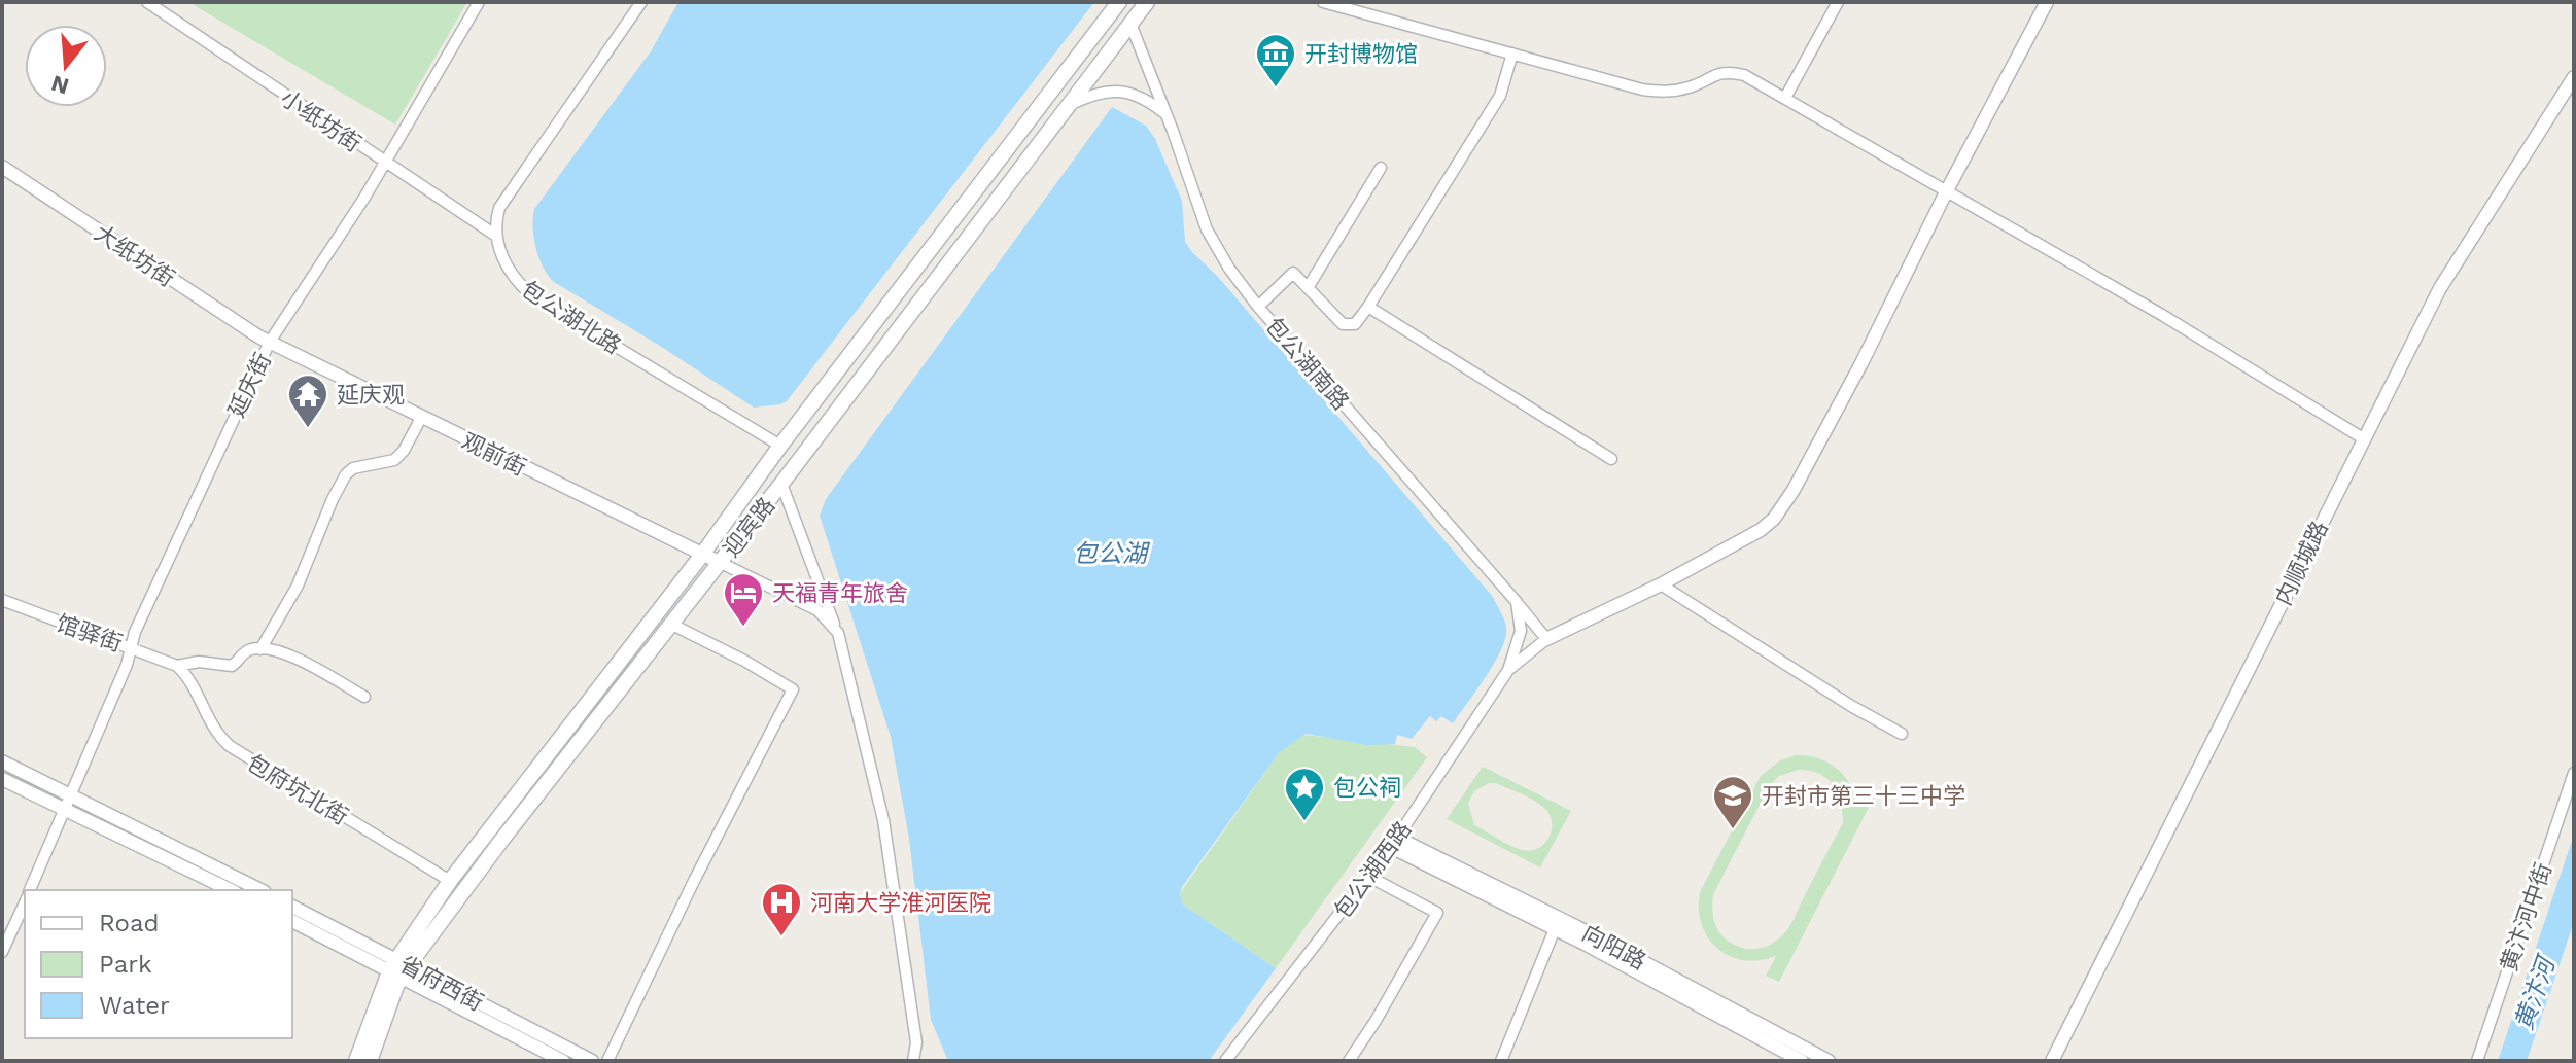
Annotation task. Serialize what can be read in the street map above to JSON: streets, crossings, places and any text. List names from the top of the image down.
{
  "streets": {
    "main road": ["迎宾路"],
    "street": [
      "小纸坊街",
      "大纸坊街",
      "包公湖北路",
      "包公湖南路",
      "延庆街",
      "观前街",
      "内顺城路",
      "馆驿街",
      "包府坑北街",
      "包公湖西路",
      "黄汴河中街",
      "向阳路",
      "省府西街"
    ]
  },
  "crossings": [
    ["小纸坊街", "包公湖北路"],
    ["小纸坊街", "延庆街"],
    ["大纸坊街", "延庆街"],
    ["大纸坊街", "观前街"],
    ["包公湖北路", "迎宾路"],
    ["包公湖南路", "迎宾路"],
    ["包公湖南路", "包公湖西路"],
    ["延庆街", "观前街"],
    ["延庆街", "馆驿街"],
    ["观前街", "迎宾路"],
    ["迎宾路", "包府坑北街"],
    ["迎宾路", "省府西街"],
    ["馆驿街", "包府坑北街"],
    ["包公湖西路", "向阳路"]
  ],
  "water": ["包公湖", "黄汴河"],
  "places": {
    "museum": ["开封博物馆"],
    "temple": ["延庆观"],
    "hotel": ["天福青年旅舍"],
    "place": ["包公祠"],
    "school or university": ["开封市第三十三中学"],
    "hospital": ["河南大学淮河医院"]
  },
  "legend": ["Road", "Park", "Water"],
  "north": "bottom"
}
